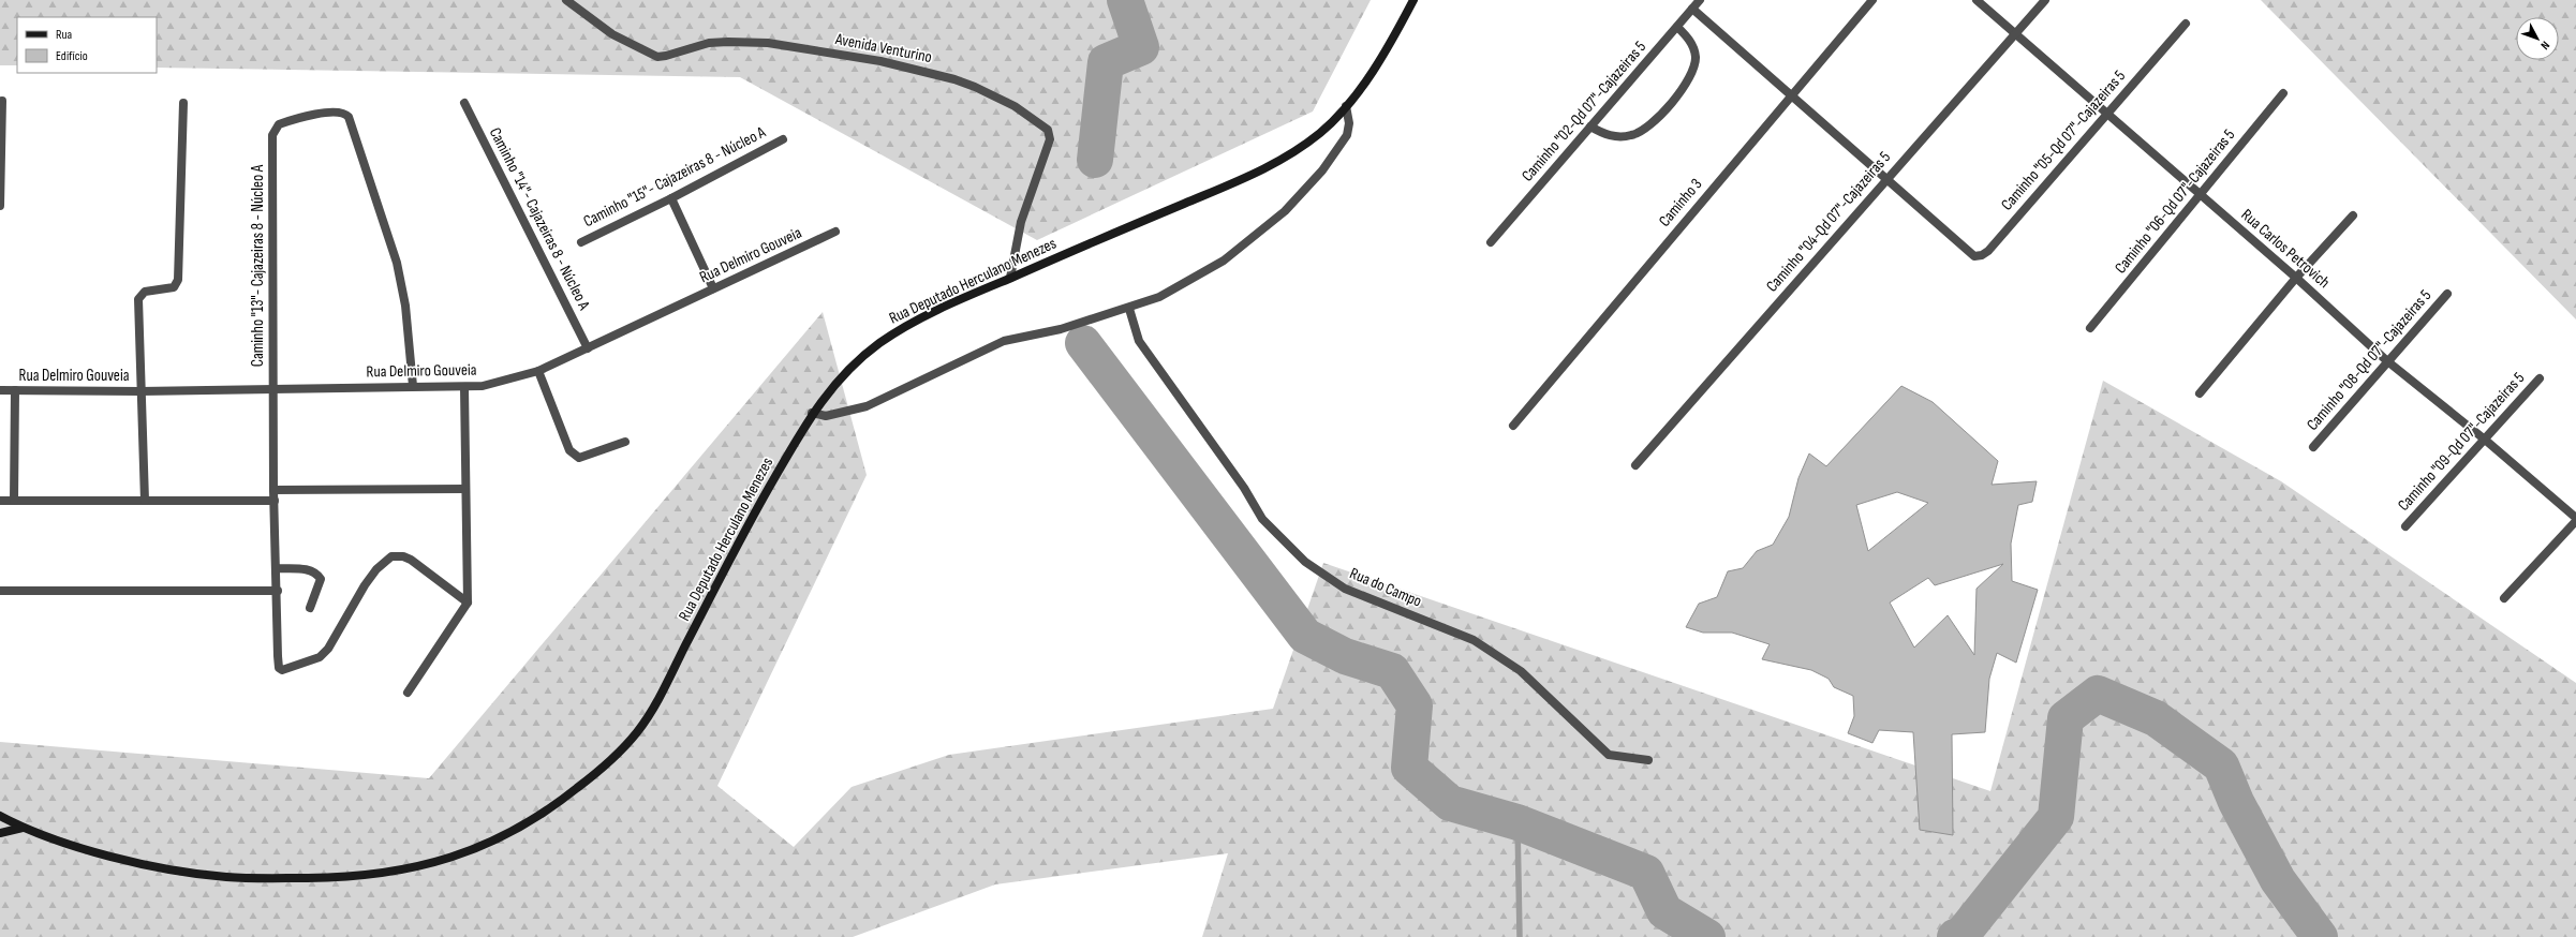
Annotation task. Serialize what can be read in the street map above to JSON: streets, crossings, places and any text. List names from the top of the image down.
{
  "streets": {
    "main road": ["Rua Deputado Herculano Menezes"],
    "street": [
      "Avenida Venturino",
      "Caminho \"02-Qd 07\"-Cajazeiras 5",
      "Caminho \"05-Qd 07\"-Cajazeiras 5",
      "Caminho \"15\"- Cajazeiras 8 - Núcleo A",
      "Caminho \"06-Qd 07\"-Cajazeiras 5",
      "Caminho 3",
      "Caminho \"14\"- Cajazeiras 8 - Núcleo A",
      "Caminho \"04-Qd 07\"-Cajazeiras 5",
      "Rua Carlos Petrovich",
      "Rua Delmiro Gouveia",
      "Caminho \"13\"- Cajazeiras 8 - Núcleo A",
      "Caminho \"08-Qd 07\"-Cajazeiras 5",
      "Caminho \"09-Qd 07\"-Cajazeiras 5",
      "Rua do Campo"
    ]
  },
  "crossings": [
    ["Avenida Venturino", "Rua Deputado Herculano Menezes"],
    ["Caminho \"05-Qd 07\"-Cajazeiras 5", "Caminho \"04-Qd 07\"-Cajazeiras 5"],
    ["Caminho \"05-Qd 07\"-Cajazeiras 5", "Rua Carlos Petrovich"],
    ["Caminho \"06-Qd 07\"-Cajazeiras 5", "Rua Carlos Petrovich"],
    ["Caminho \"14\"- Cajazeiras 8 - Núcleo A", "Rua Delmiro Gouveia"],
    ["Caminho \"04-Qd 07\"-Cajazeiras 5", "Rua Carlos Petrovich"],
    ["Rua Carlos Petrovich", "Caminho \"08-Qd 07\"-Cajazeiras 5"],
    ["Rua Carlos Petrovich", "Caminho \"09-Qd 07\"-Cajazeiras 5"],
    ["Rua Delmiro Gouveia", "Caminho \"13\"- Cajazeiras 8 - Núcleo A"]
  ],
  "legend": ["Rua", "Edifício"],
  "north": "bottom right"
}
